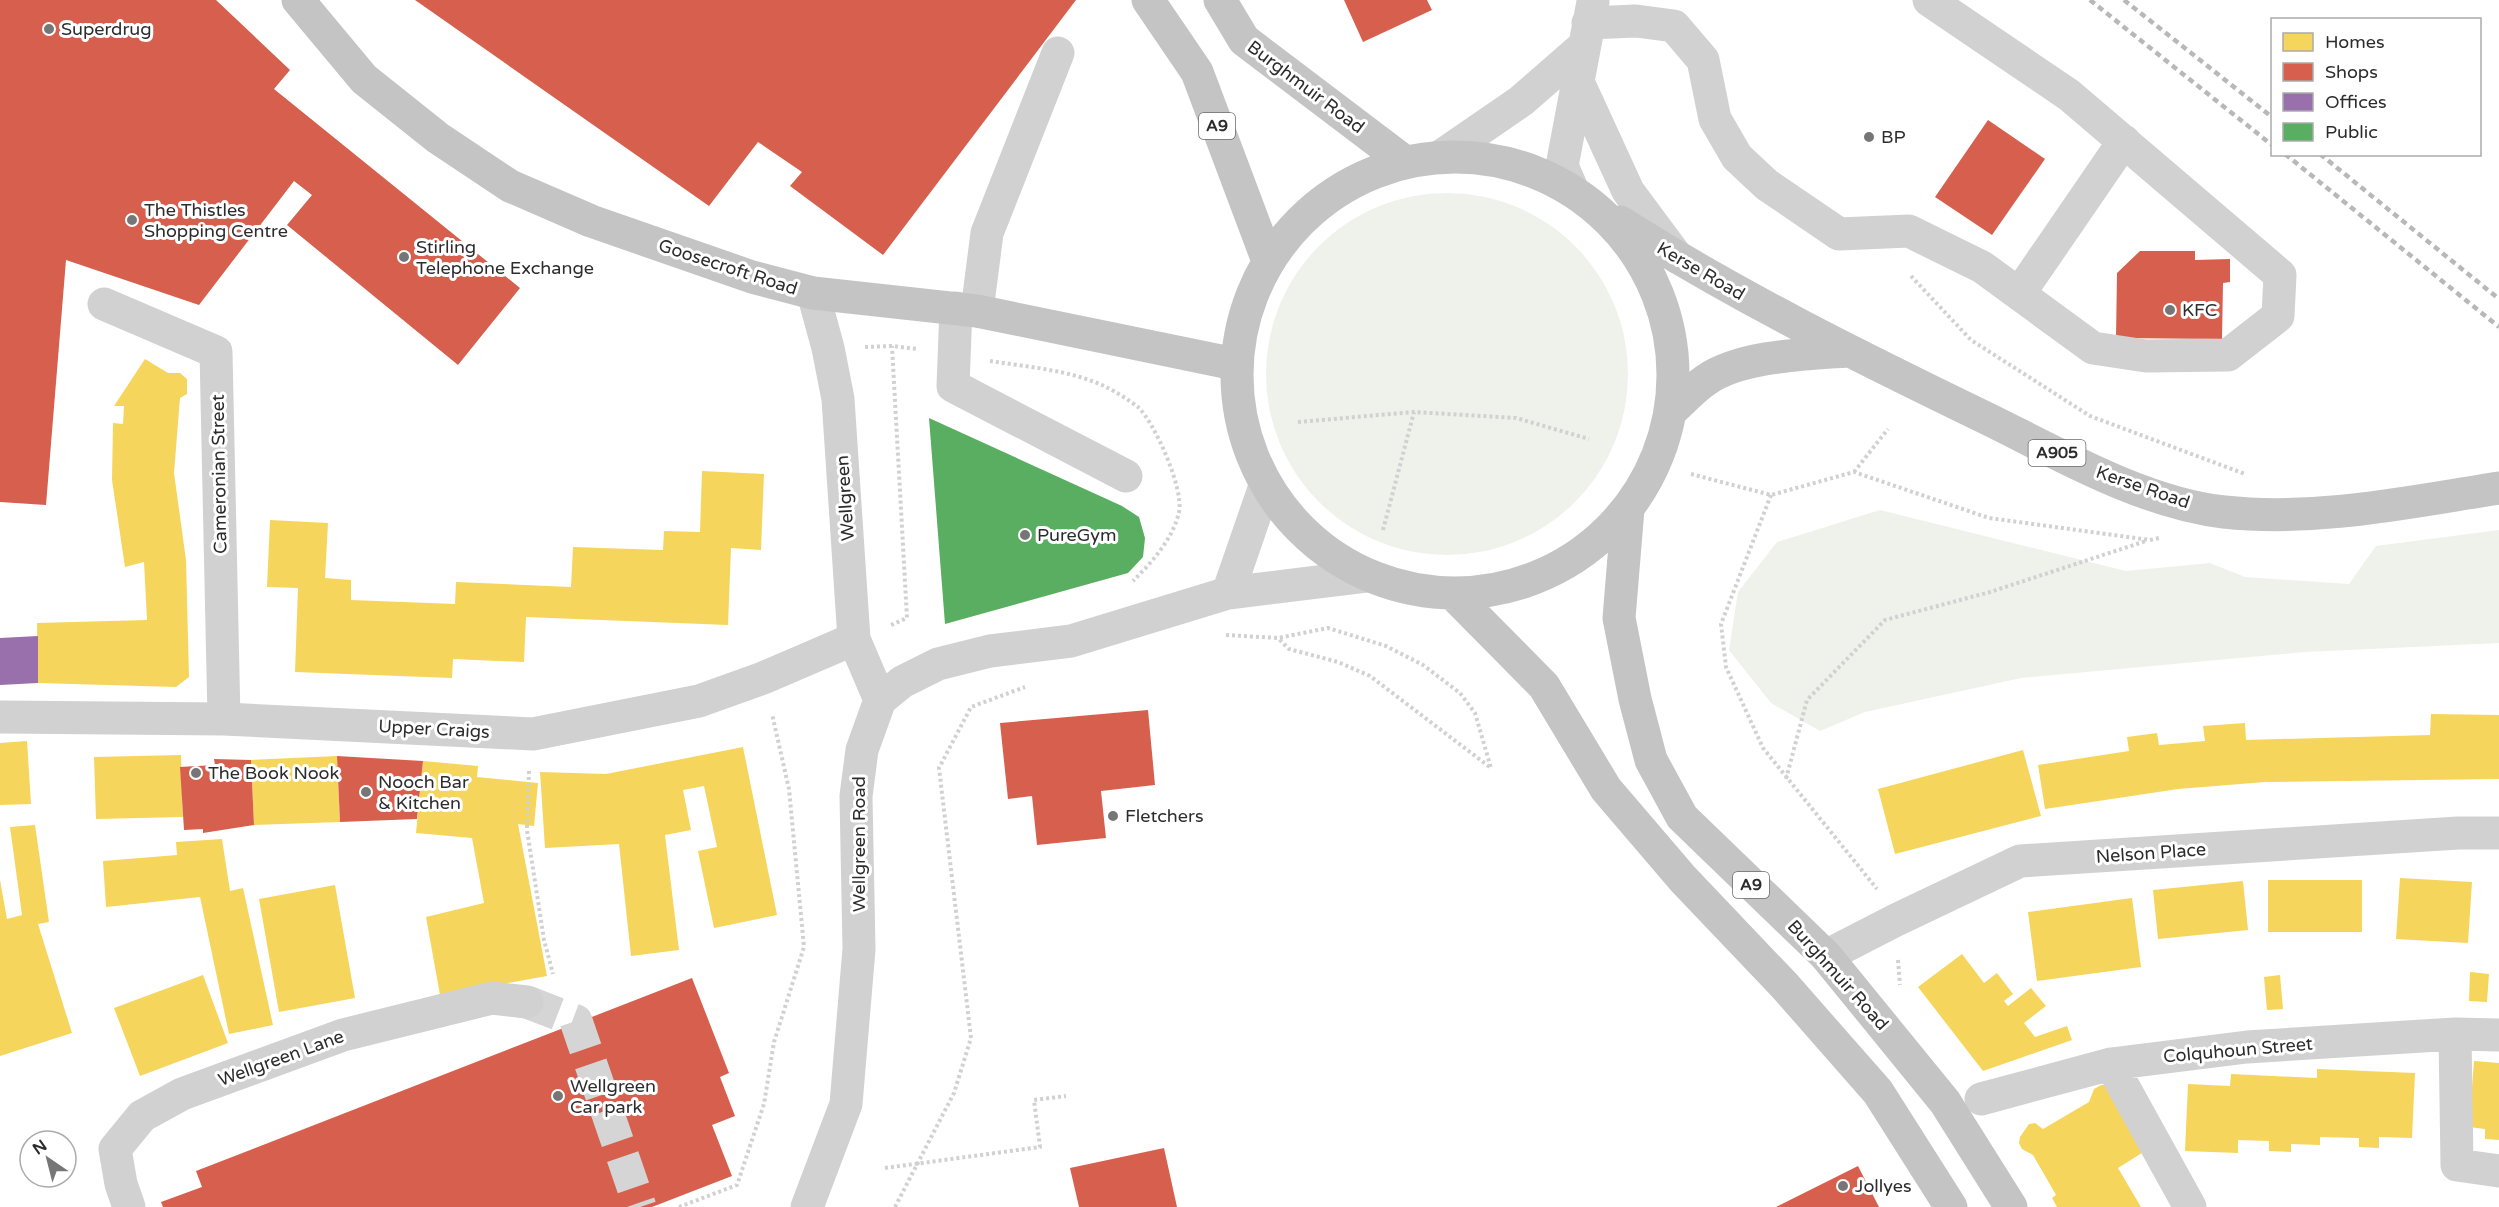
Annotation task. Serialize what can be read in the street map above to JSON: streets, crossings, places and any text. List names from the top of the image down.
{
  "streets": {
    "main road": [
      "Burghmuir Road",
      "A9",
      "Goosecroft Road",
      "Kerse Road",
      "A905"
    ],
    "street": [
      "Cameronian Street",
      "Wellgreen",
      "Upper Craigs",
      "Wellgreen Road",
      "Nelson Place",
      "Colquhoun Street",
      "Wellgreen Lane"
    ]
  },
  "crossings": [
    ["Burghmuir Road", "Nelson Place"],
    ["Goosecroft Road", "Wellgreen"],
    ["Cameronian Street", "Upper Craigs"],
    ["Wellgreen", "Upper Craigs"],
    ["Wellgreen", "Wellgreen Road"]
  ],
  "places": [
    "Superdrug",
    "BP",
    "The Thistles Shopping Centre",
    "Stirling Telephone Exchange",
    "KFC",
    "PureGym",
    "The Book Nook",
    "Nooch Bar & Kitchen",
    "Fletchers",
    "Wellgreen Car park",
    "Jollyes"
  ],
  "legend": [
    "Homes",
    "Shops",
    "Offices",
    "Public"
  ],
  "north": "top left"
}
